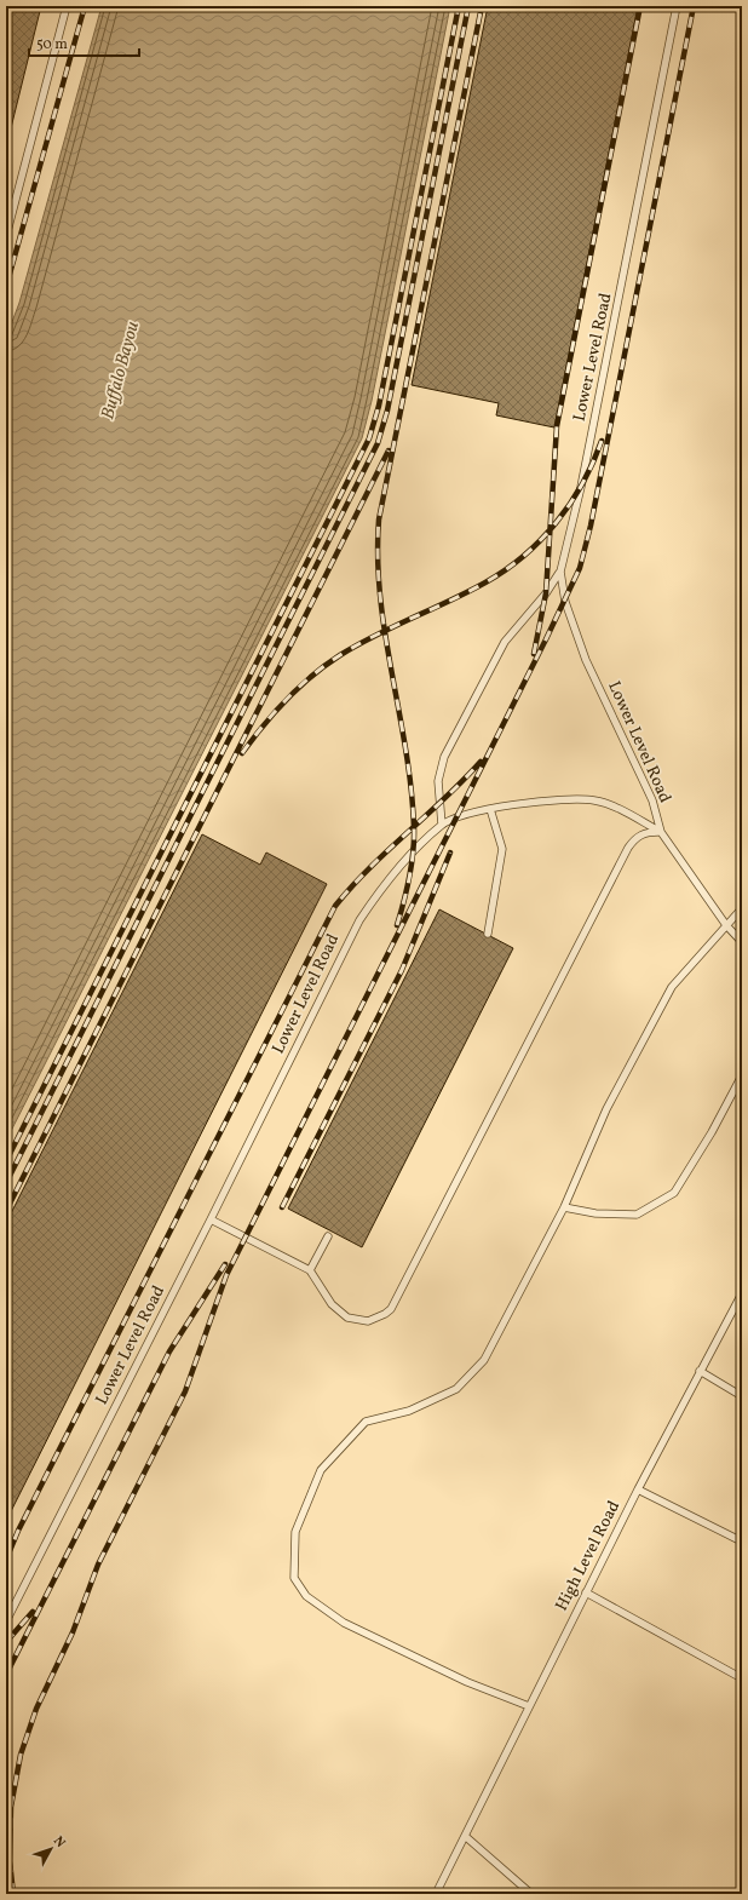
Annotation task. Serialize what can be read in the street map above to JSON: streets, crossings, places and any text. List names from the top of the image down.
{
  "streets": {
    "lane": ["Lower Level Road", "High Level Road"]
  },
  "water": ["Buffalo Bayou"],
  "scale_bar": "50 m",
  "north": "top right"
}
